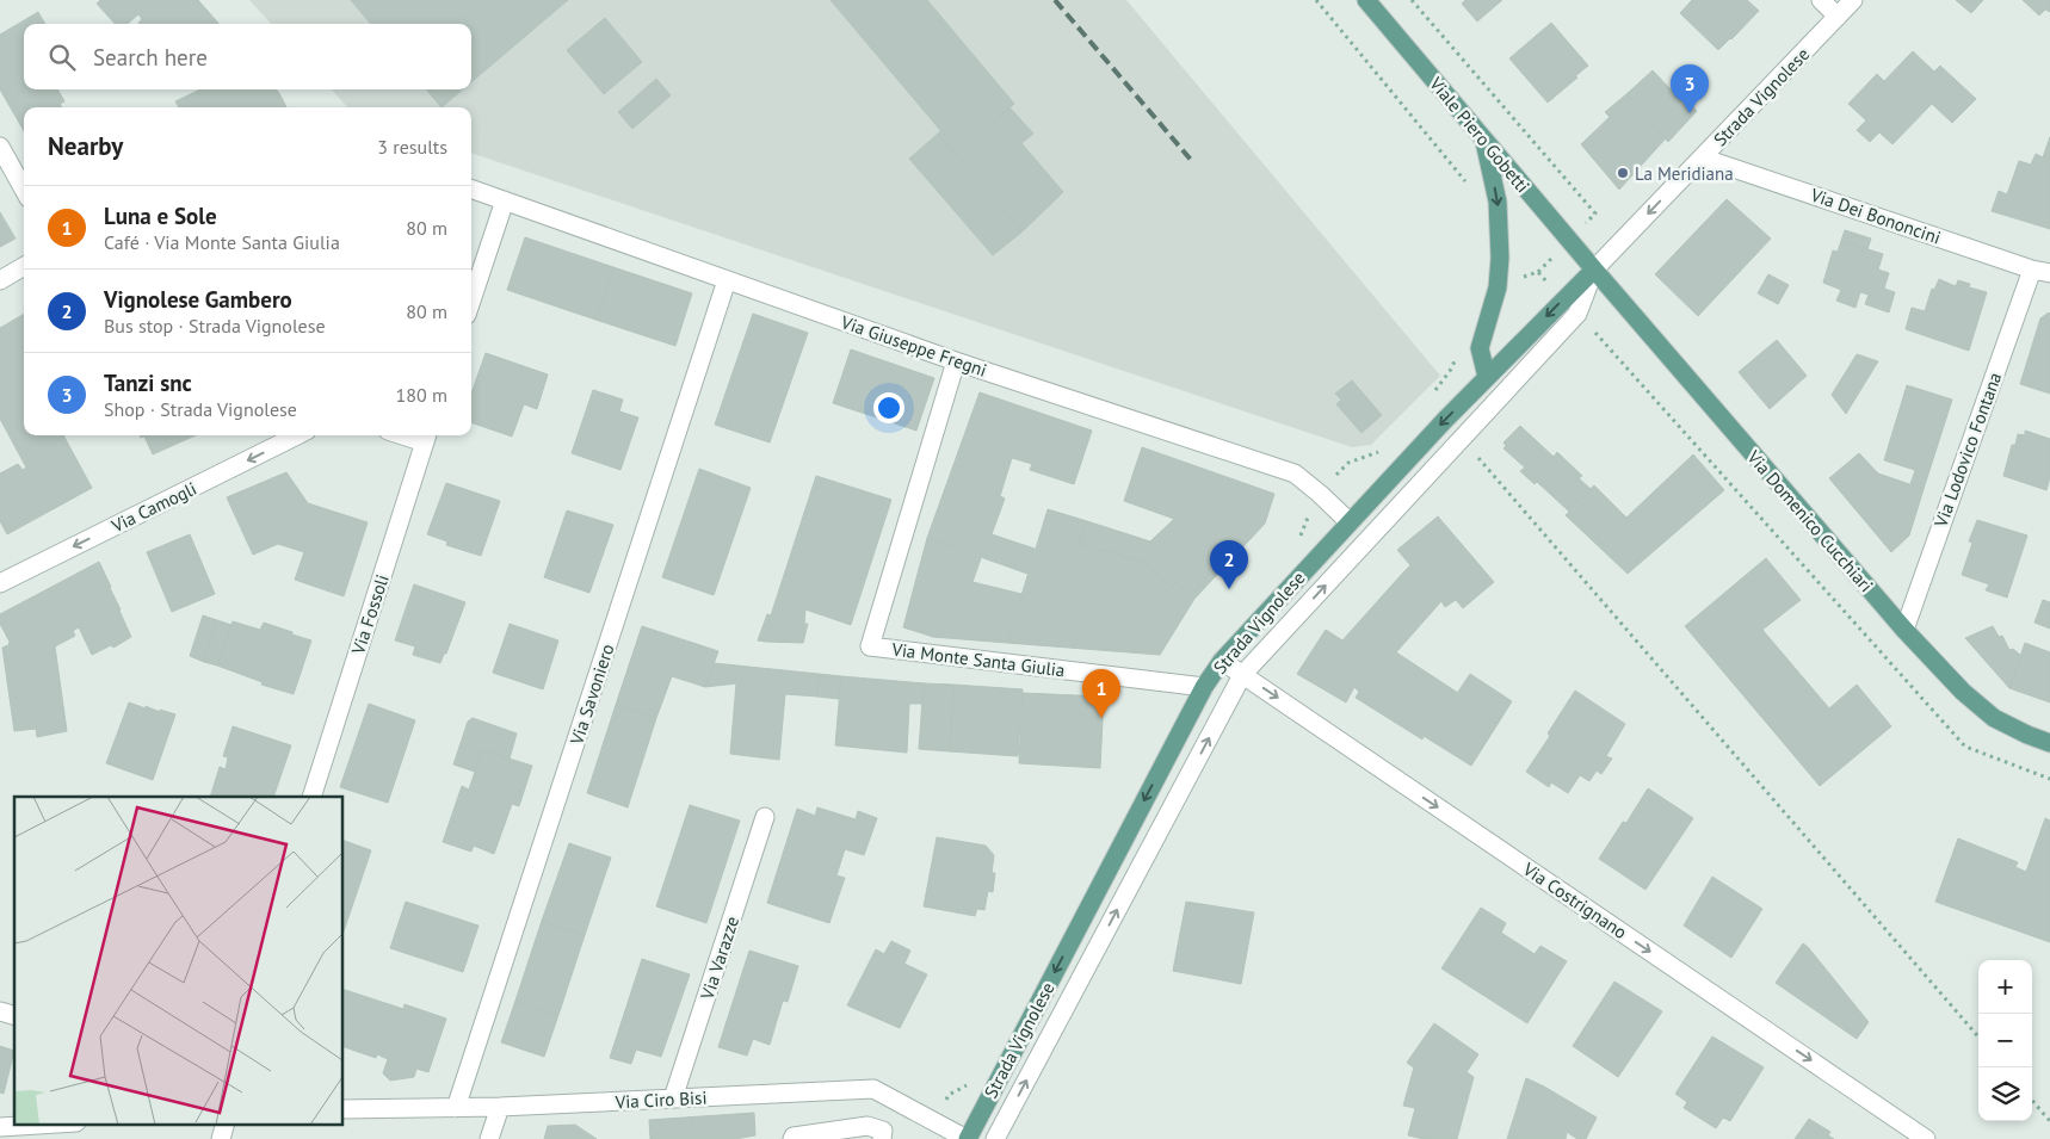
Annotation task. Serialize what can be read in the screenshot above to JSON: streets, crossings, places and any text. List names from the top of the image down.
{
  "streets": {
    "main road": ["Strada Vignolese", "Viale Piero Gobetti", "Via Domenico Cucchiari"],
    "street": [
      "Via Dei Bononcini",
      "Via Giuseppe Fregni",
      "Via Lodovico Fontana",
      "Via Camogli",
      "Via Fossoli",
      "Via Monte Santa Giulia",
      "Via Savoniero",
      "Via Costrignano",
      "Via Varazze",
      "Via Ciro Bisi"
    ]
  },
  "crossings": [
    ["Strada Vignolese", "Viale Piero Gobetti"],
    ["Strada Vignolese", "Via Dei Bononcini"],
    ["Strada Vignolese", "Via Giuseppe Fregni"],
    ["Strada Vignolese", "Via Domenico Cucchiari"],
    ["Strada Vignolese", "Via Monte Santa Giulia"],
    ["Strada Vignolese", "Via Costrignano"],
    ["Strada Vignolese", "Via Ciro Bisi"],
    ["Viale Piero Gobetti", "Via Domenico Cucchiari"],
    ["Via Dei Bononcini", "Via Lodovico Fontana"],
    ["Via Giuseppe Fregni", "Via Monte Santa Giulia"],
    ["Via Giuseppe Fregni", "Via Savoniero"],
    ["Via Lodovico Fontana", "Via Domenico Cucchiari"],
    ["Via Savoniero", "Via Ciro Bisi"],
    ["Via Varazze", "Via Ciro Bisi"]
  ],
  "one_way": ["Via Camogli", "Via Costrignano"],
  "places": ["La Meridiana"],
  "page": {
    "search": "Search here",
    "pins": ["3", "2", "1"],
    "heading": ["Nearby", "3 results"],
    "list": [
      {
        "mark": "1",
        "name": "Luna e Sole",
        "note": "Café · Via Monte Santa Giulia",
        "value": "80 m"
      },
      {
        "mark": "2",
        "name": "Vignolese Gambero",
        "note": "Bus stop · Strada Vignolese",
        "value": "80 m"
      },
      {
        "mark": "3",
        "name": "Tanzi snc",
        "note": "Shop · Strada Vignolese",
        "value": "180 m"
      }
    ],
    "map_buttons": ["+", "−"]
  }
}
